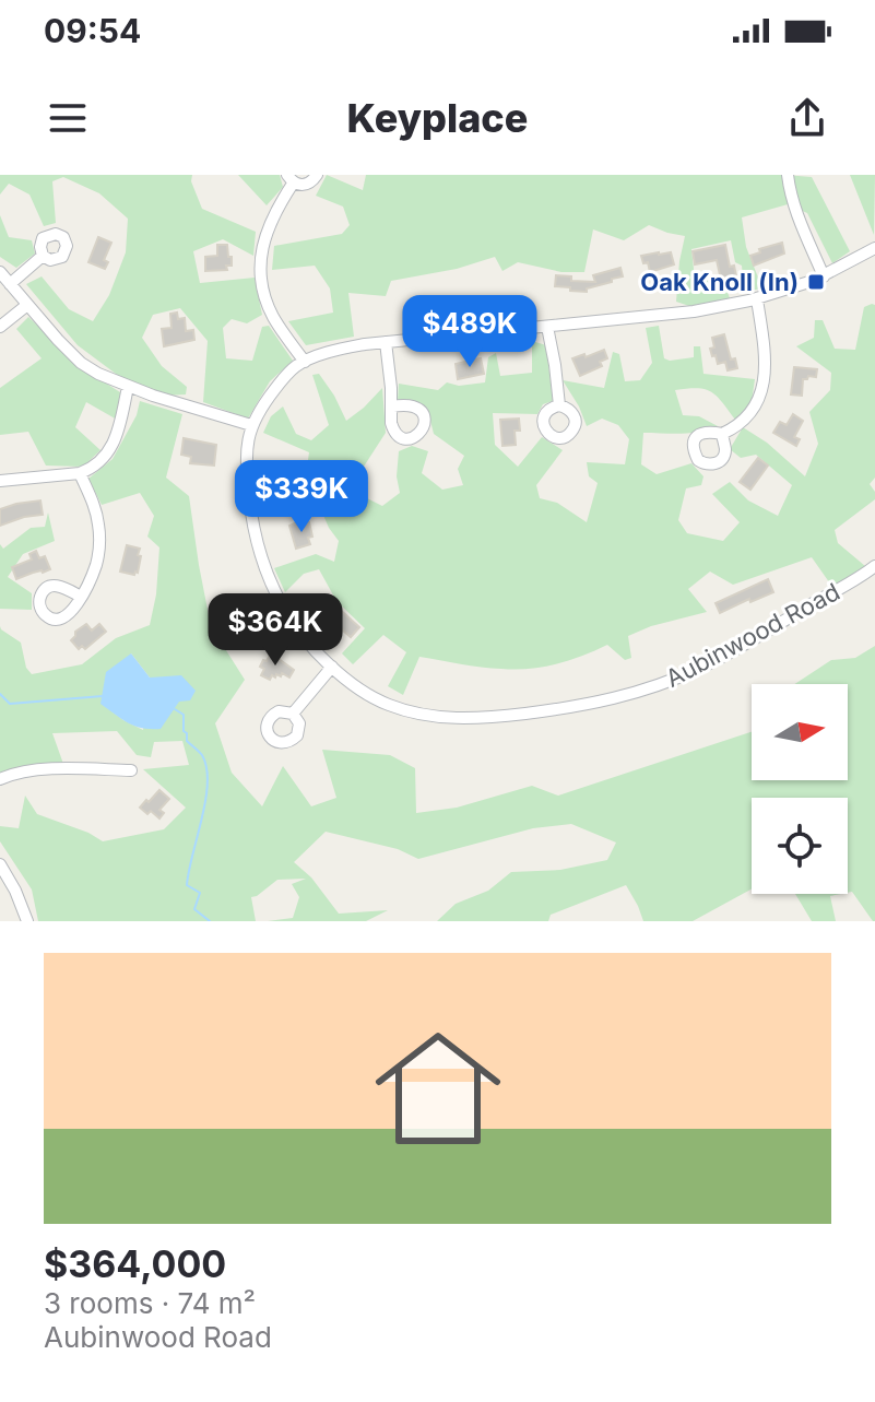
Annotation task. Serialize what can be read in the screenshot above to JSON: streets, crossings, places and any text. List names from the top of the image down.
{
  "streets": {
    "street": ["Aubinwood Road"]
  },
  "places": {
    "transit": ["Oak Knoll (In)"]
  },
  "north": "right",
  "page": {
    "status": "09:54",
    "header": "Keyplace",
    "price": ["$489K", "$339K", "$364K"],
    "list": [
      {
        "name": "$364,000",
        "note": "3 rooms · 74 m² · Aubinwood Road"
      }
    ]
  }
}
